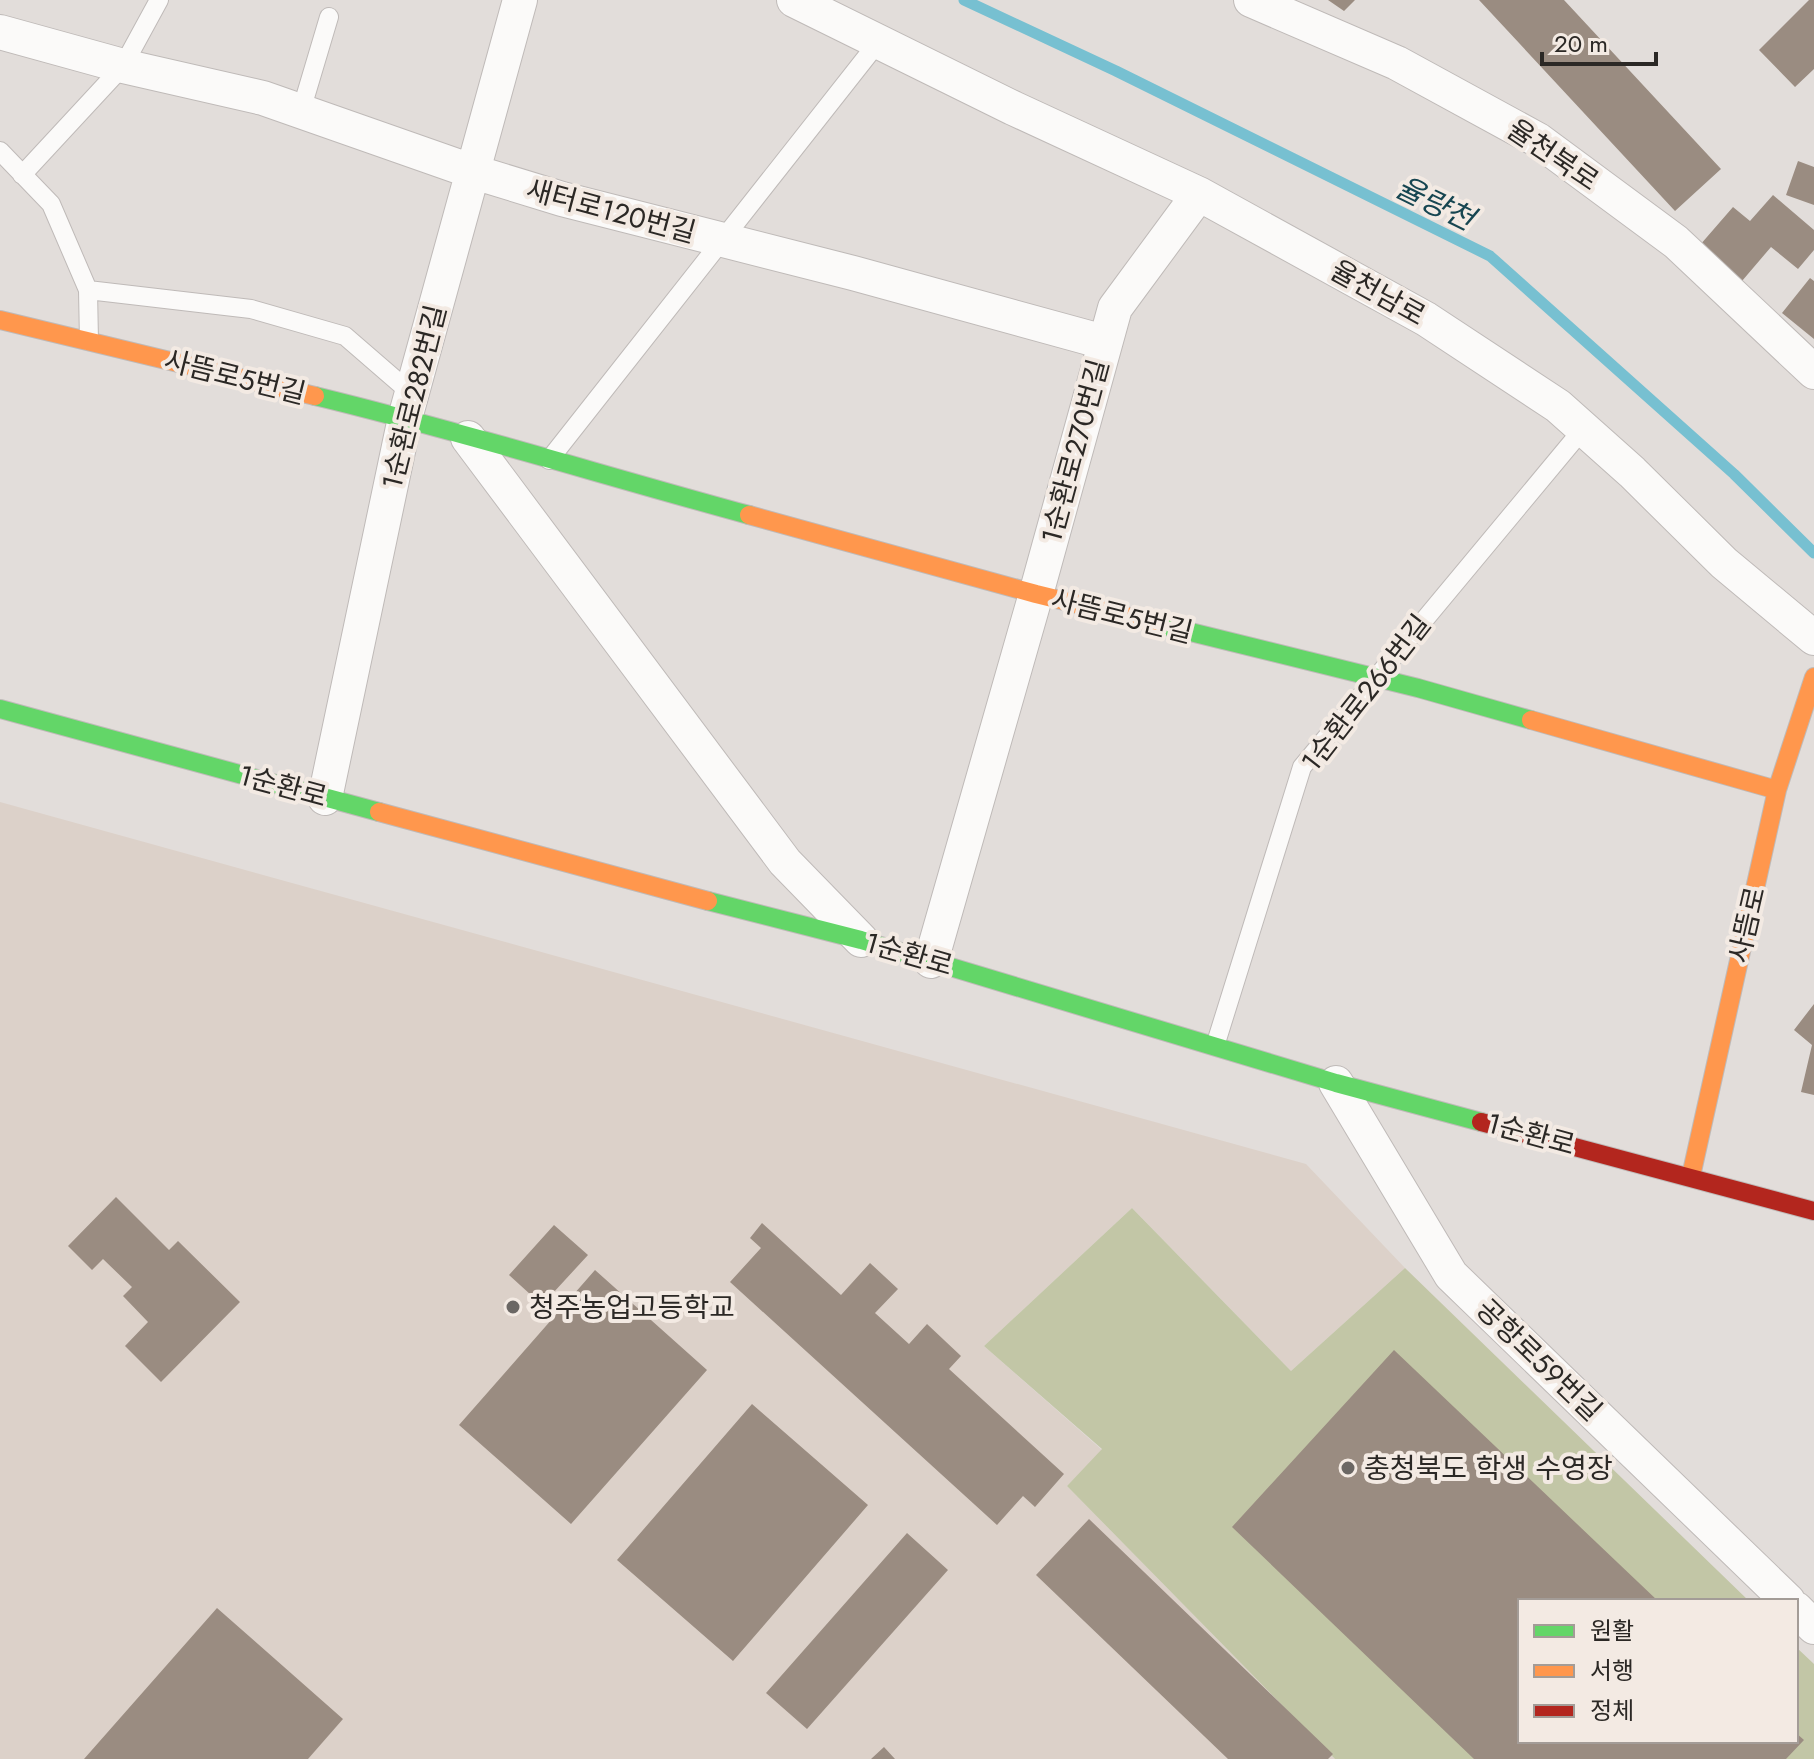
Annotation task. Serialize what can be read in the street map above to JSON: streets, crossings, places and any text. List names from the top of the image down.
{
  "streets": {
    "street": [
      "율천북로",
      "새터로120번길",
      "율천남로",
      "사뜸로5번길",
      "1순환로282번길",
      "1순환로270번길",
      "1순환로",
      "사뜸로",
      "공항로59번길"
    ],
    "lane": ["1순환로266번길"]
  },
  "crossings": [
    ["새터로120번길", "1순환로282번길"],
    ["새터로120번길", "1순환로270번길"],
    ["율천남로", "1순환로270번길"],
    ["율천남로", "1순환로266번길"],
    ["사뜸로5번길", "1순환로282번길"],
    ["사뜸로5번길", "1순환로270번길"],
    ["사뜸로5번길", "1순환로266번길"],
    ["사뜸로5번길", "사뜸로"],
    ["1순환로282번길", "1순환로"],
    ["1순환로270번길", "1순환로"],
    ["1순환로266번길", "1순환로"],
    ["1순환로", "사뜸로"],
    ["1순환로", "공항로59번길"]
  ],
  "water": ["율량천"],
  "places": ["청주농업고등학교", "충청북도 학생 수영장"],
  "legend": ["원활", "서행", "정체"],
  "scale_bar": "20 m"
}
